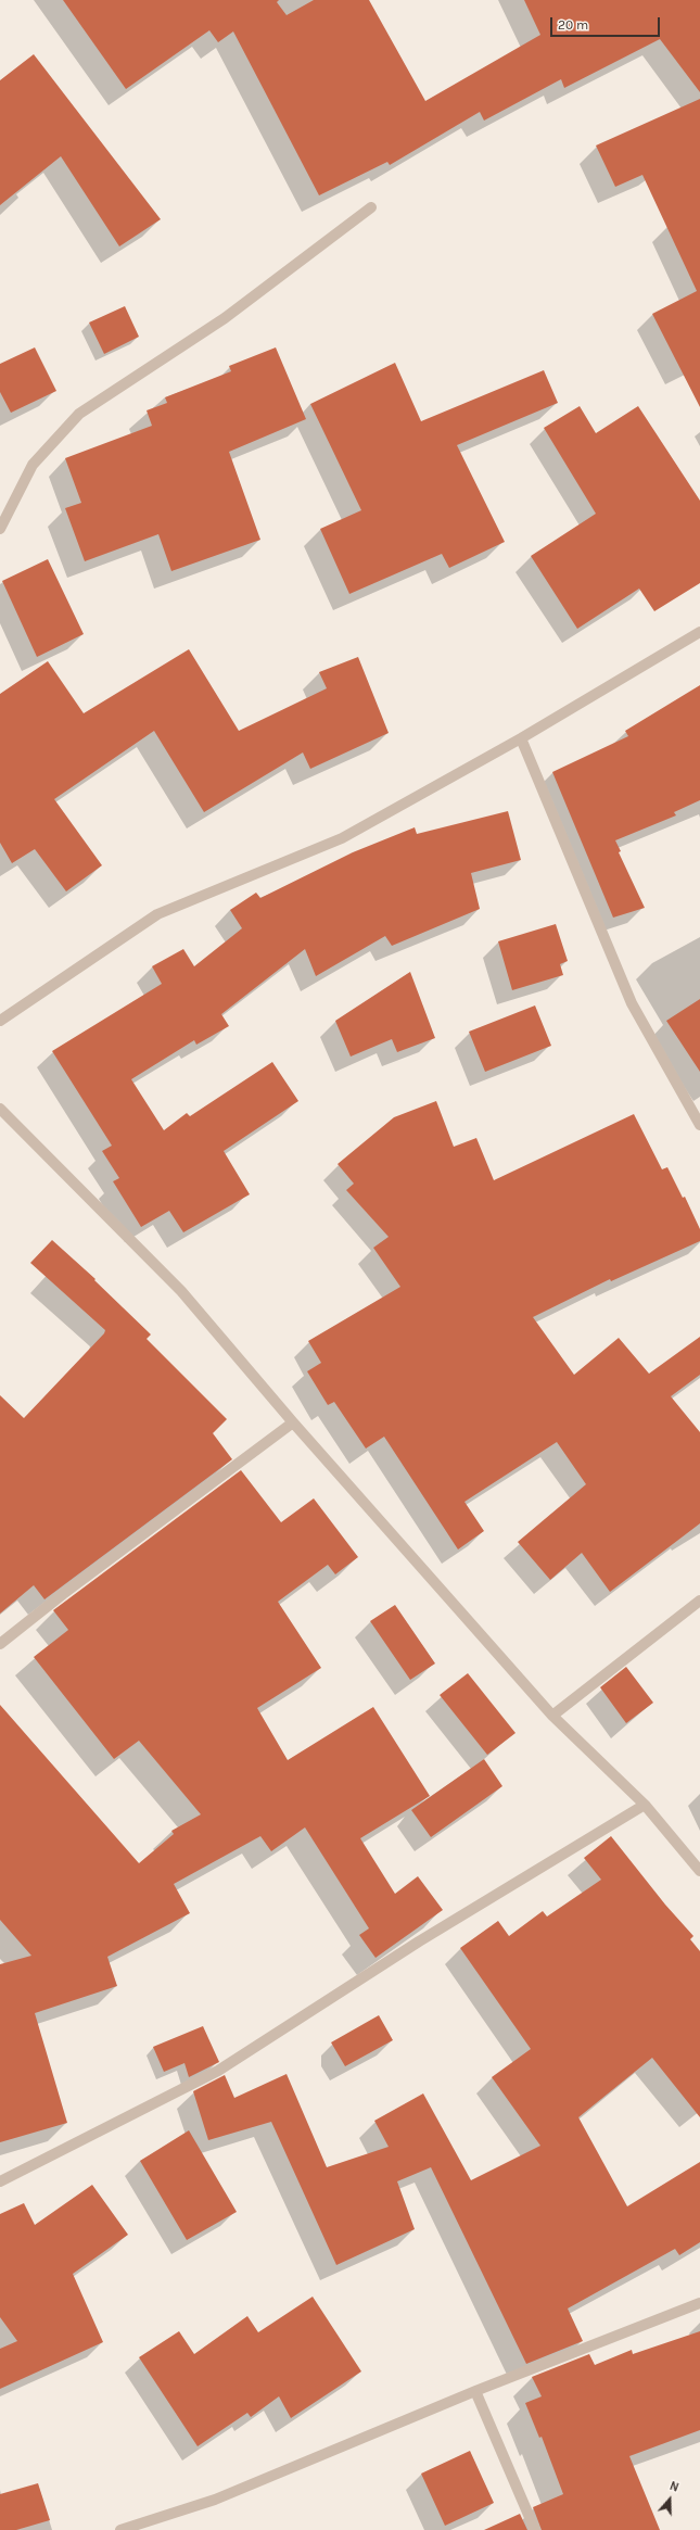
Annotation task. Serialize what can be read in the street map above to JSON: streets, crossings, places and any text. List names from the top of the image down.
{
  "scale_bar": "20 m",
  "north": "top"
}
